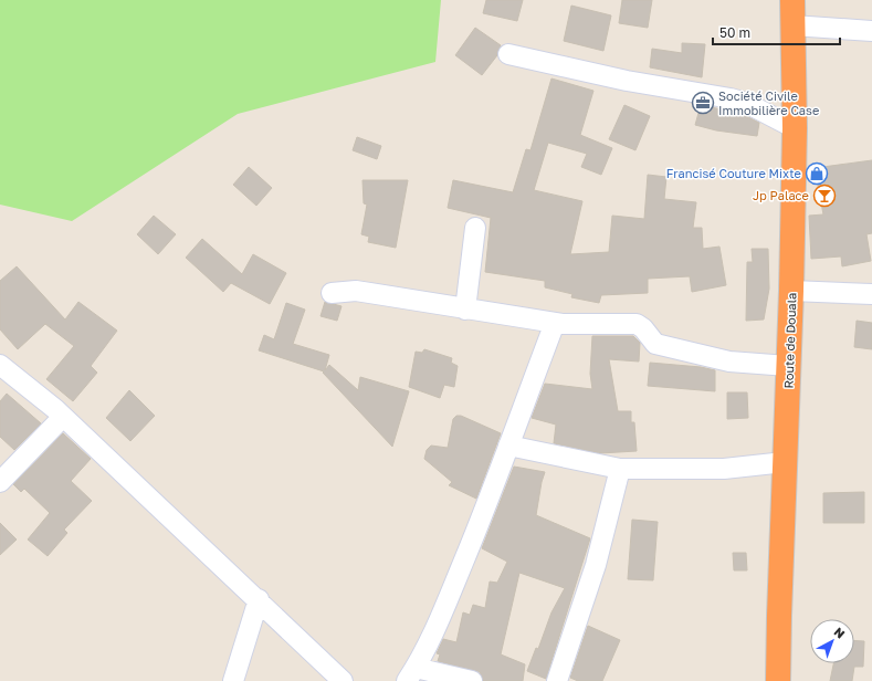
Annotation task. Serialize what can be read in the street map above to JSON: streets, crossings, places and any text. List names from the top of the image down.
{
  "streets": {
    "highway": ["Route de Douala"]
  },
  "places": {
    "office": ["Société Civile Immobilière Case"],
    "shop": ["Francisé Couture Mixte"],
    "bar": ["Jp Palace"]
  },
  "scale_bar": "50 m",
  "north": "top right"
}
